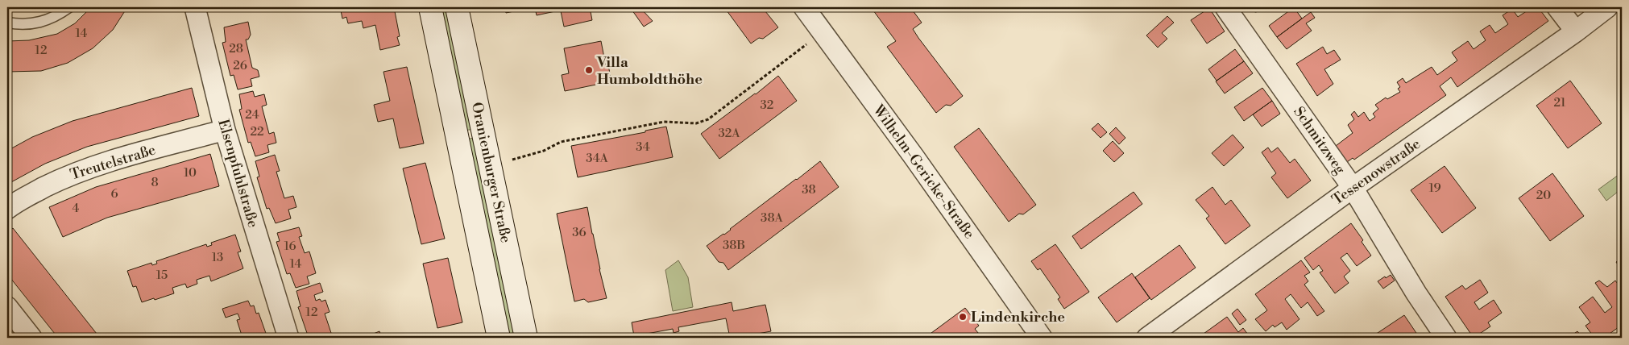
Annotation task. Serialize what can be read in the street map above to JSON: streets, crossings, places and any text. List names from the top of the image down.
{
  "streets": {
    "main road": ["Oranienburger Straße"],
    "street": [
      "Schmitzweg",
      "Treutelstraße",
      "Wilhelm-Gericke-Straße",
      "Tessenowstraße",
      "Elsenpfuhlstraße"
    ]
  },
  "crossings": [
    ["Schmitzweg", "Tessenowstraße"],
    ["Treutelstraße", "Elsenpfuhlstraße"]
  ],
  "places": ["Villa Humboldthöhe", "Lindenkirche"],
  "house_numbers": [
    "14",
    "28",
    "12",
    "26",
    "21",
    "32",
    "24",
    "22",
    "32A",
    "34",
    "34A",
    "10",
    "8",
    "19",
    "38",
    "6",
    "20",
    "4",
    "38A",
    "36",
    "38B",
    "16",
    "13",
    "14",
    "15",
    "12"
  ]
}
